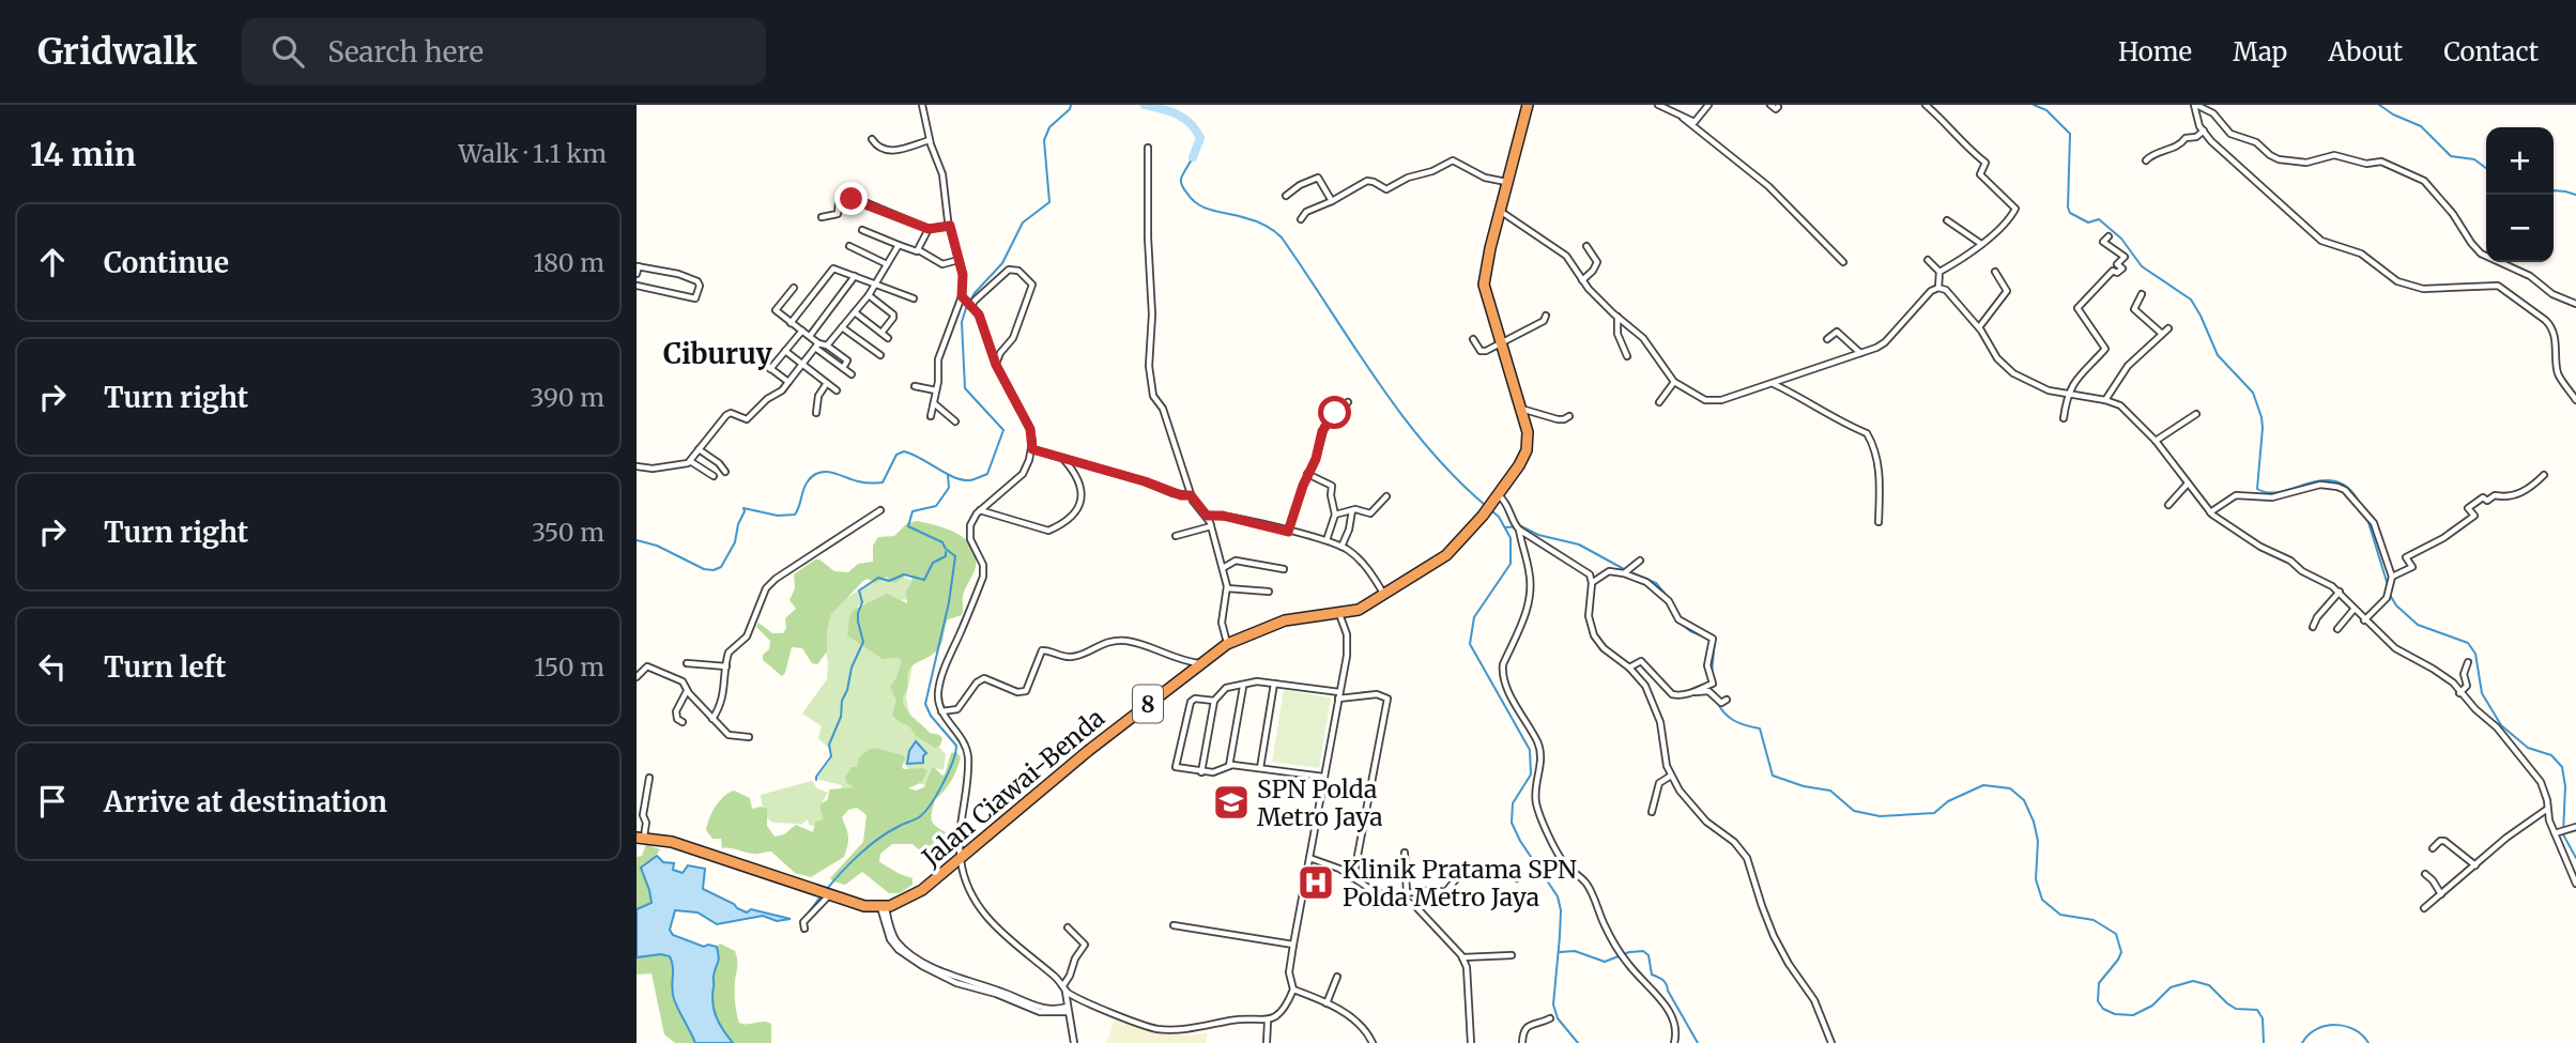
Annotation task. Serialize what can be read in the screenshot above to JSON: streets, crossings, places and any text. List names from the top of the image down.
{
  "streets": {
    "highway": ["8", "Jalan Ciawai-Benda"]
  },
  "crossings": [
    ["8", "Jalan Ciawai-Benda"]
  ],
  "districts": ["Ciburuy"],
  "places": {
    "school or university": ["SPN Polda Metro Jaya"],
    "hospital": ["Klinik Pratama SPN Polda Metro Jaya"]
  },
  "page": {
    "header": "Gridwalk",
    "search": "Search here",
    "nav": [
      "Home",
      "Map",
      "About",
      "Contact"
    ],
    "heading": ["14 min", "Walk · 1.1 km"],
    "map_buttons": ["+", "−"],
    "list": [
      ["Continue", "180 m"],
      ["Turn right", "390 m"],
      ["Turn right", "350 m"],
      ["Turn left", "150 m"],
      "Arrive at destination"
    ]
  }
}
